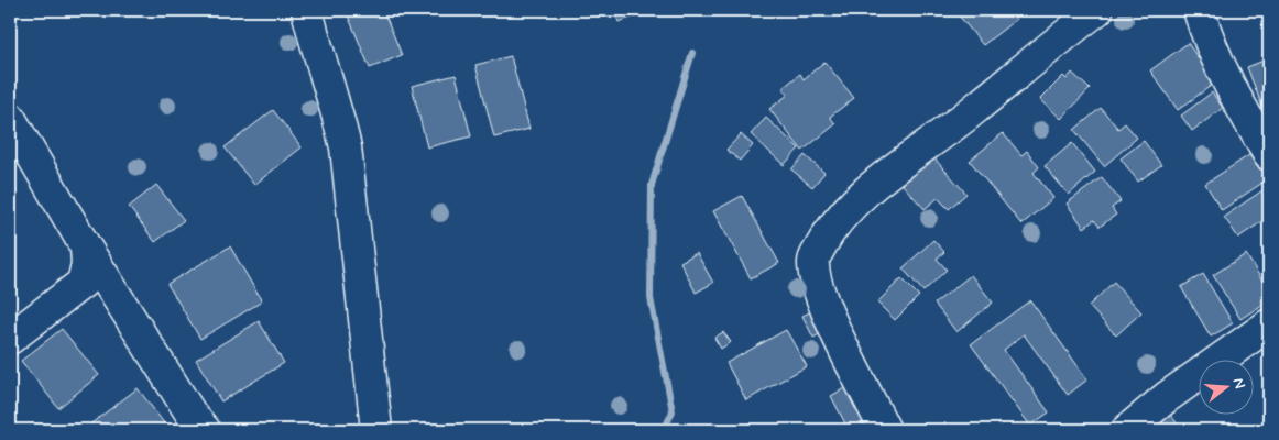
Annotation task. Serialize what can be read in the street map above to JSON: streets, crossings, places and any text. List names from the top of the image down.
{
  "north": "right"
}
